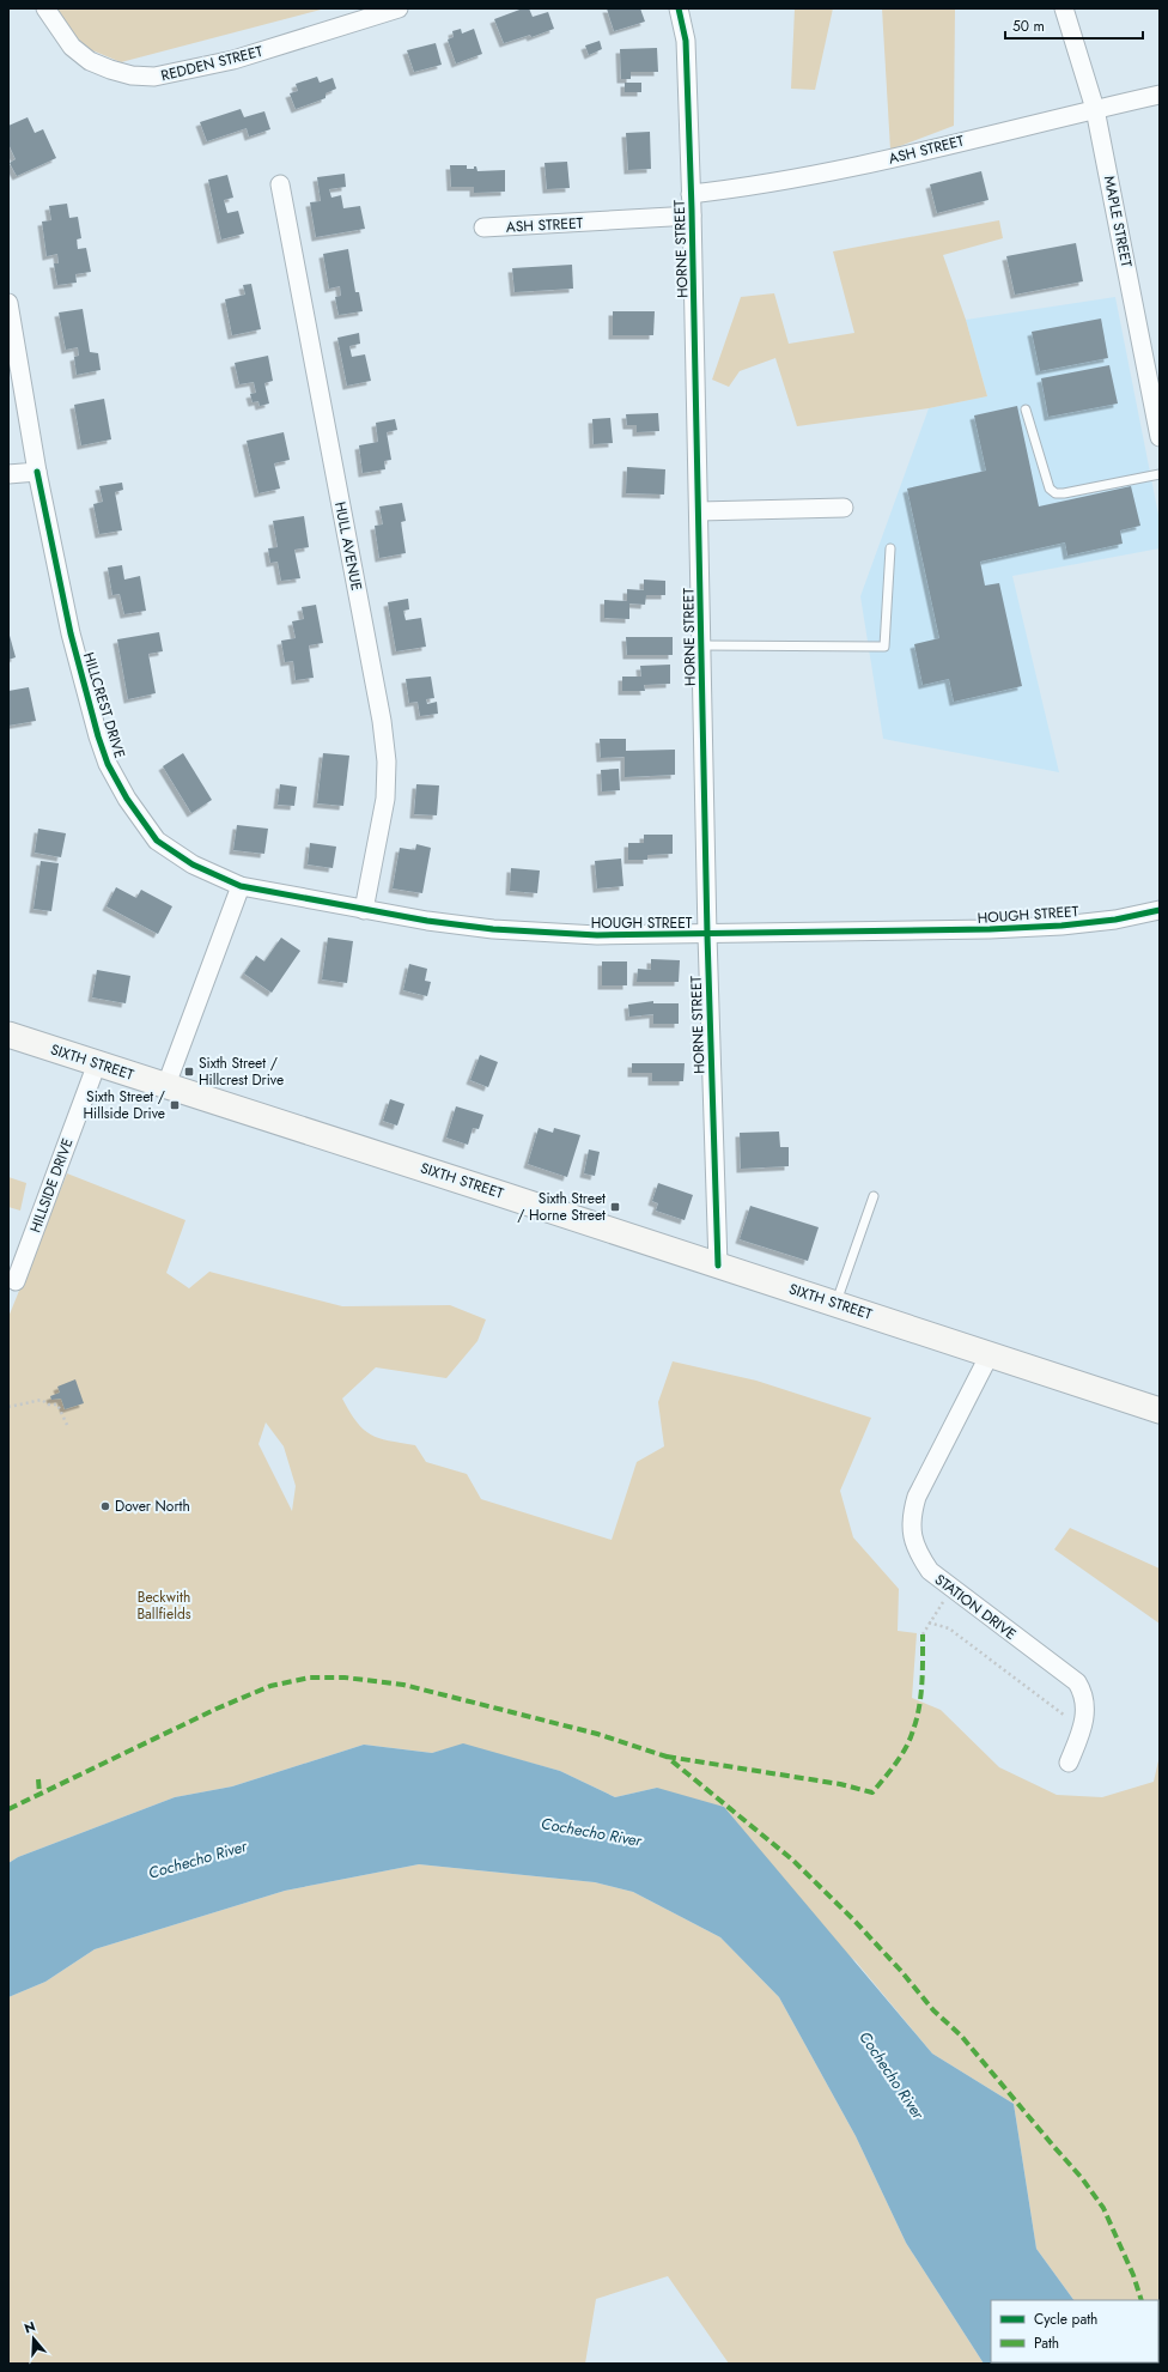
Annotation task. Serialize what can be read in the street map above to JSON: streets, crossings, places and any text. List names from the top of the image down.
{
  "streets": {
    "main road": ["SIXTH STREET"],
    "street": [
      "REDDEN STREET",
      "ASH STREET",
      "MAPLE STREET",
      "HORNE STREET",
      "HULL AVENUE",
      "HILLCREST DRIVE",
      "HOUGH STREET",
      "HILLSIDE DRIVE",
      "STATION DRIVE"
    ]
  },
  "crossings": [
    ["ASH STREET", "MAPLE STREET"],
    ["ASH STREET", "HORNE STREET"],
    ["HORNE STREET", "HOUGH STREET"],
    ["HORNE STREET", "SIXTH STREET"],
    ["HULL AVENUE", "HOUGH STREET"],
    ["HILLCREST DRIVE", "HOUGH STREET"],
    ["SIXTH STREET", "HILLSIDE DRIVE"],
    ["SIXTH STREET", "STATION DRIVE"]
  ],
  "water": ["Cochecho River"],
  "parks": ["Beckwith Ballfields"],
  "places": {
    "transit": ["Sixth Street / Hillcrest Drive", "Sixth Street / Hillside Drive", "Sixth Street / Horne Street"],
    "other": ["Dover North"]
  },
  "legend": ["Cycle path", "Path"],
  "scale_bar": "50 m",
  "north": "top"
}
